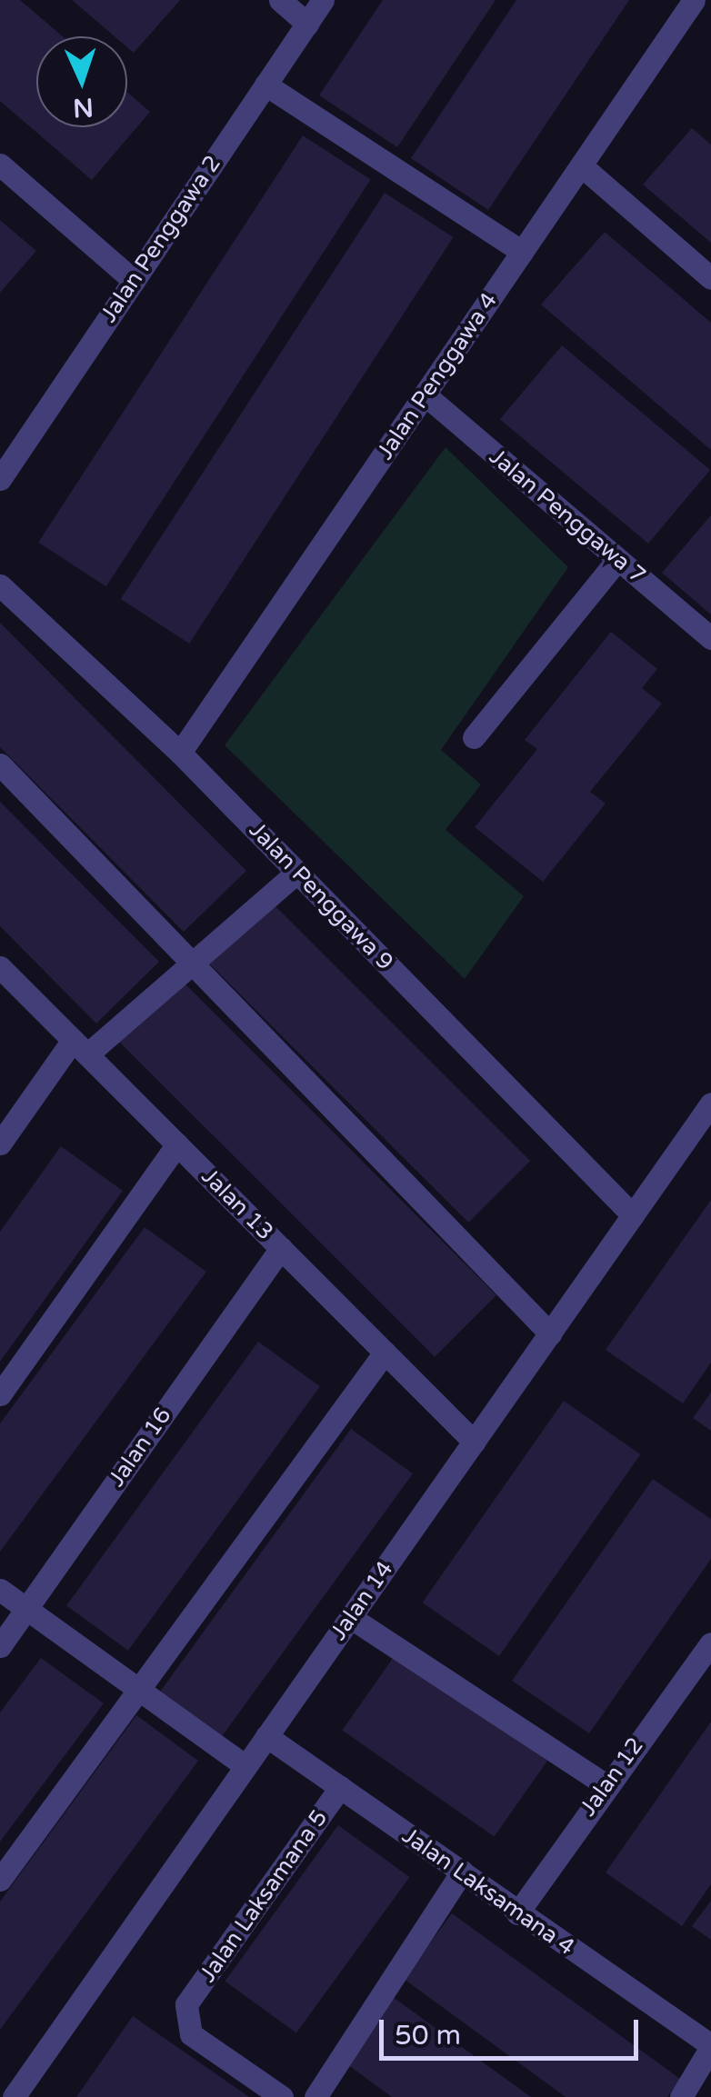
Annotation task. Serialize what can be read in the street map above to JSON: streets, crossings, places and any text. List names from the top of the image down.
{
  "streets": {
    "street": [
      "Jalan Penggawa 2",
      "Jalan Penggawa 4",
      "Jalan Penggawa 7",
      "Jalan Penggawa 9",
      "Jalan 13",
      "Jalan 16",
      "Jalan 14",
      "Jalan 12",
      "Jalan Laksamana 4",
      "Jalan Laksamana 5"
    ]
  },
  "crossings": [
    ["Jalan Penggawa 4", "Jalan Penggawa 7"],
    ["Jalan Penggawa 4", "Jalan Penggawa 9"],
    ["Jalan Penggawa 9", "Jalan 14"],
    ["Jalan 13", "Jalan 16"],
    ["Jalan 13", "Jalan 14"],
    ["Jalan 14", "Jalan Laksamana 4"],
    ["Jalan 12", "Jalan Laksamana 4"],
    ["Jalan Laksamana 4", "Jalan Laksamana 5"]
  ],
  "scale_bar": "50 m",
  "north": "bottom"
}
